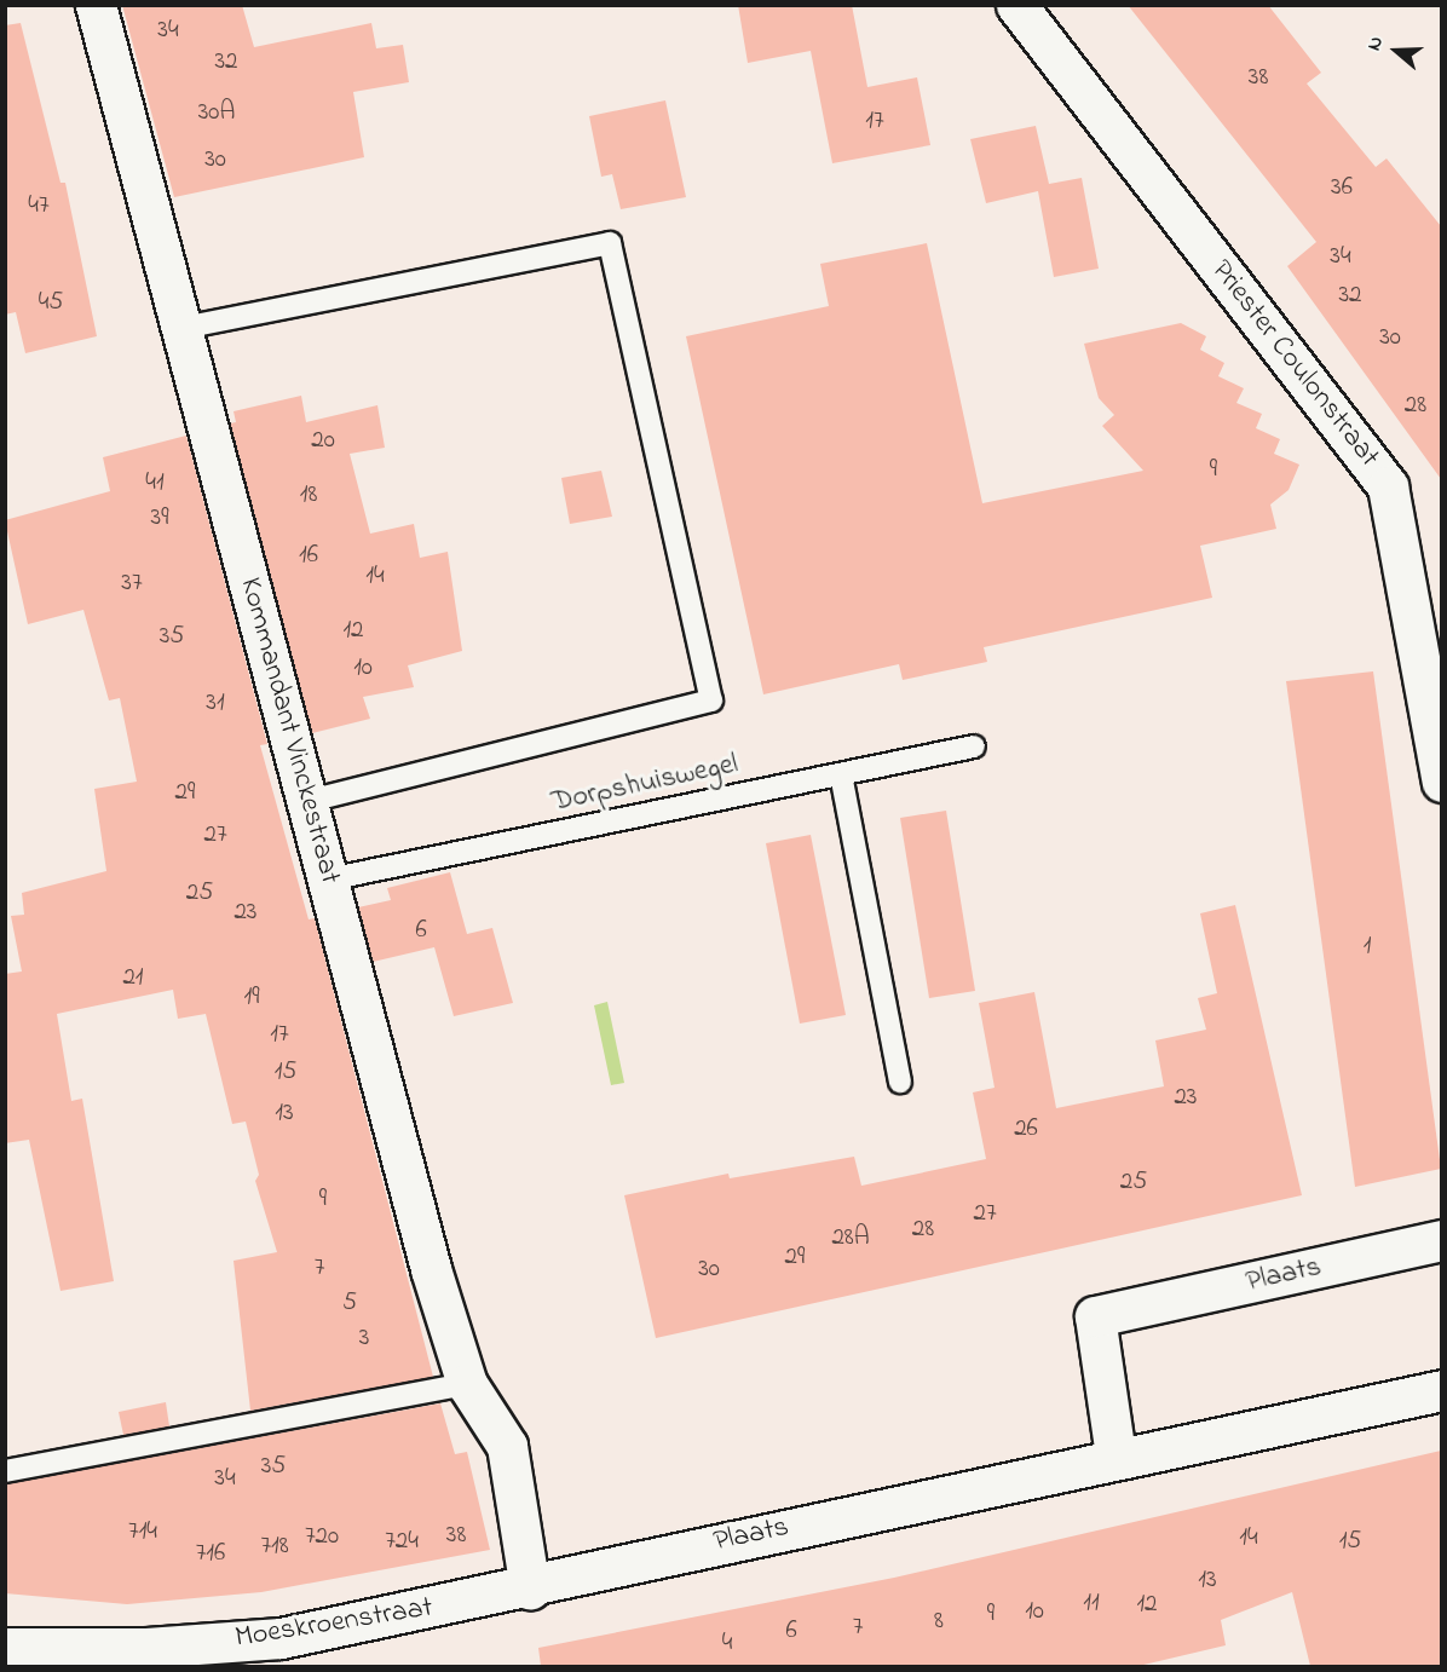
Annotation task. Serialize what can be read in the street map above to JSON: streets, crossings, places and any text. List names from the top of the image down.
{
  "streets": {
    "street": [
      "Priester Coulonstraat",
      "Kommandant Vinckestraat",
      "Plaats",
      "Moeskroenstraat"
    ],
    "lane": ["Dorpshuiswegel"]
  },
  "crossings": [
    ["Kommandant Vinckestraat", "Dorpshuiswegel"],
    ["Kommandant Vinckestraat", "Plaats"],
    ["Kommandant Vinckestraat", "Moeskroenstraat"],
    ["Plaats", "Moeskroenstraat"]
  ],
  "house_numbers": [
    "34",
    "32",
    "38",
    "30A",
    "17",
    "30",
    "36",
    "47",
    "34",
    "32",
    "45",
    "30",
    "28",
    "20",
    "9",
    "41",
    "18",
    "39",
    "16",
    "14",
    "37",
    "12",
    "35",
    "10",
    "31",
    "29",
    "27",
    "25",
    "23",
    "6",
    "1",
    "21",
    "19",
    "17",
    "15",
    "23",
    "13",
    "26",
    "25",
    "9",
    "27",
    "28",
    "28A",
    "29",
    "7",
    "30",
    "5",
    "3",
    "35",
    "34",
    "714",
    "38",
    "720",
    "14",
    "724",
    "15",
    "718",
    "716",
    "13",
    "11",
    "12",
    "10",
    "9",
    "8",
    "7",
    "6",
    "4"
  ],
  "north": "left"
}
